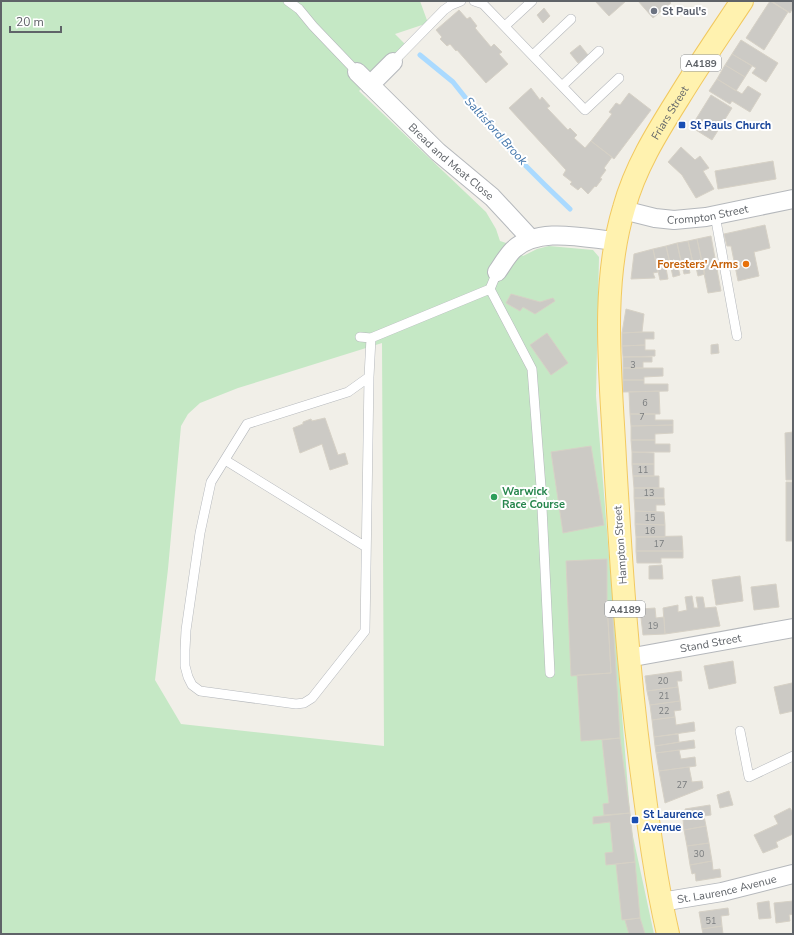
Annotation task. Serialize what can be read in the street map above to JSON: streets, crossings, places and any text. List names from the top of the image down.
{
  "streets": {
    "main road": ["A4189", "Friars Street", "Hampton Street"],
    "street": [
      "Bread and Meat Close",
      "Crompton Street",
      "Stand Street",
      "St. Laurence Avenue"
    ]
  },
  "crossings": [
    ["A4189", "Hampton Street"],
    ["A4189", "St. Laurence Avenue"],
    ["Friars Street", "Crompton Street"],
    ["Friars Street", "Hampton Street"],
    ["Crompton Street", "Hampton Street"],
    ["Hampton Street", "Stand Street"],
    ["Hampton Street", "St. Laurence Avenue"]
  ],
  "water": ["Saltisford Brook"],
  "places": {
    "other": ["St Paul's", "Foresters' Arms", "Warwick Race Course"],
    "transit": ["St Pauls Church", "St Laurence Avenue"]
  },
  "house_numbers": [
    "3",
    "6",
    "7",
    "11",
    "13",
    "15",
    "16",
    "17",
    "19",
    "20",
    "21",
    "22",
    "27",
    "30",
    "51"
  ],
  "scale_bar": "20 m"
}
